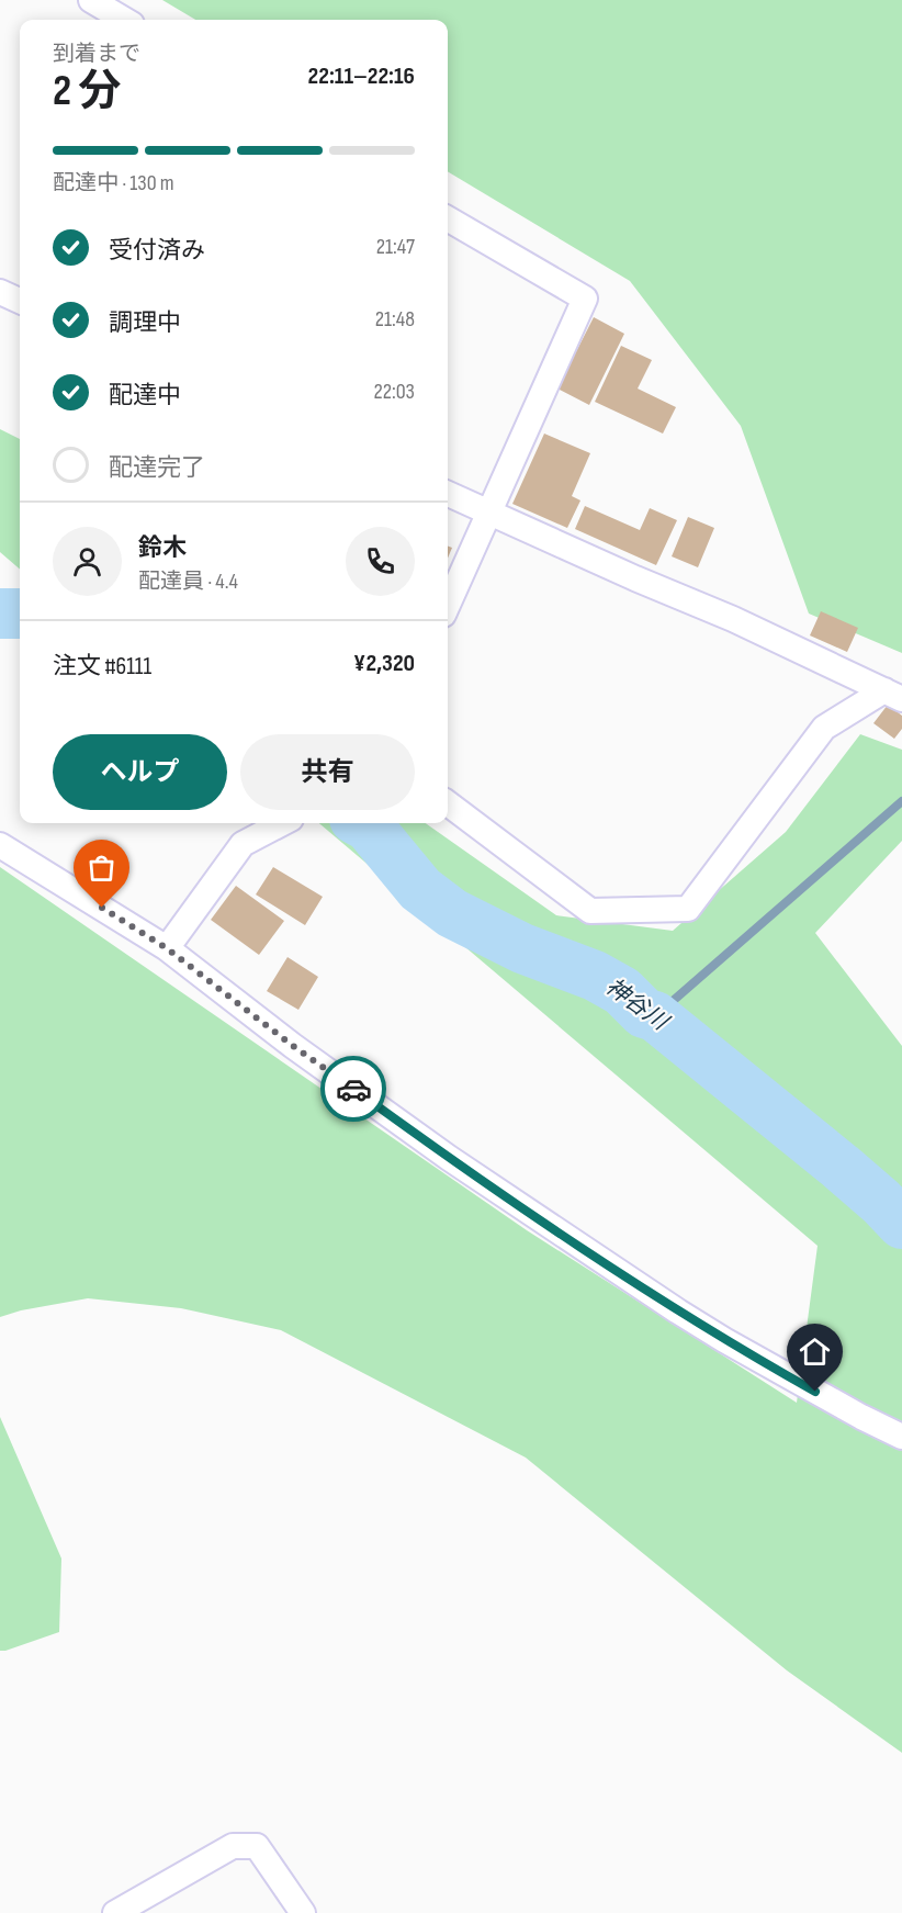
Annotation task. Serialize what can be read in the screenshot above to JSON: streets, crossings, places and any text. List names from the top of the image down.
{
  "water": ["神谷川"],
  "page": {
    "heading": ["2 分", "到着まで", "22:11–22:16"],
    "panel": [
      "鈴木",
      "配達員 · 4.4",
      "注文 #6111",
      "¥2,320"
    ],
    "bar": "配達中 · 130 m",
    "list": [
      ["受付済み", "21:47"],
      ["調理中", "21:48"],
      ["配達中", "22:03"],
      "配達完了"
    ],
    "buttons": ["ヘルプ", "共有"]
  }
}
